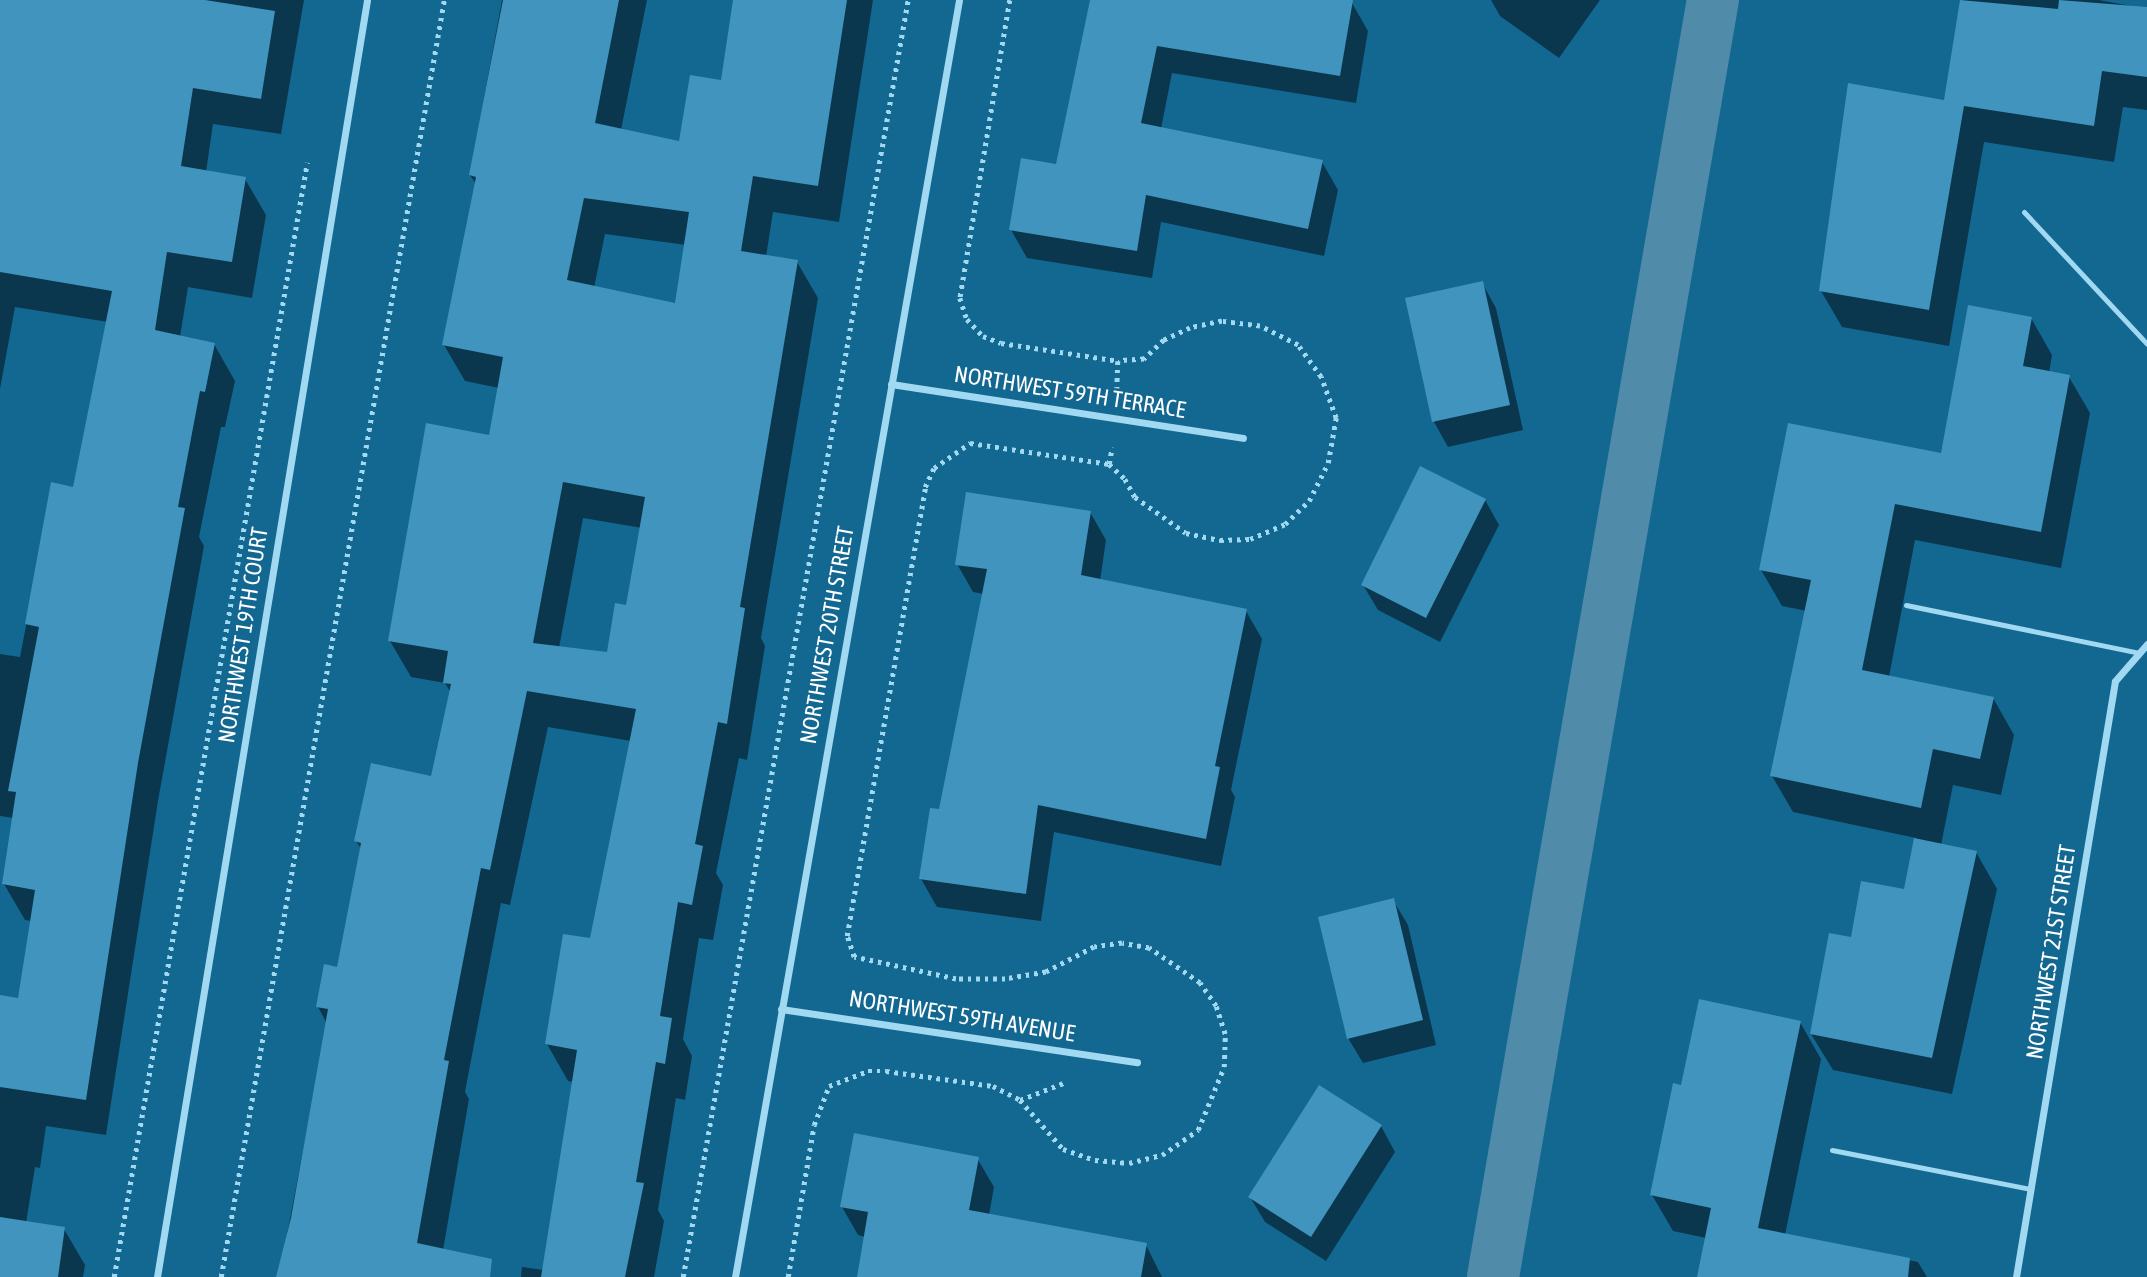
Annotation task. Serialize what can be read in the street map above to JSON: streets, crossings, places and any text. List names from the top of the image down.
{
  "streets": {
    "street": [
      "NORTHWEST 59TH TERRACE",
      "NORTHWEST 19TH COURT",
      "NORTHWEST 20TH STREET",
      "NORTHWEST 21ST STREET",
      "NORTHWEST 59TH AVENUE"
    ]
  },
  "crossings": [
    ["NORTHWEST 59TH TERRACE", "NORTHWEST 20TH STREET"],
    ["NORTHWEST 20TH STREET", "NORTHWEST 59TH AVENUE"]
  ]
}
